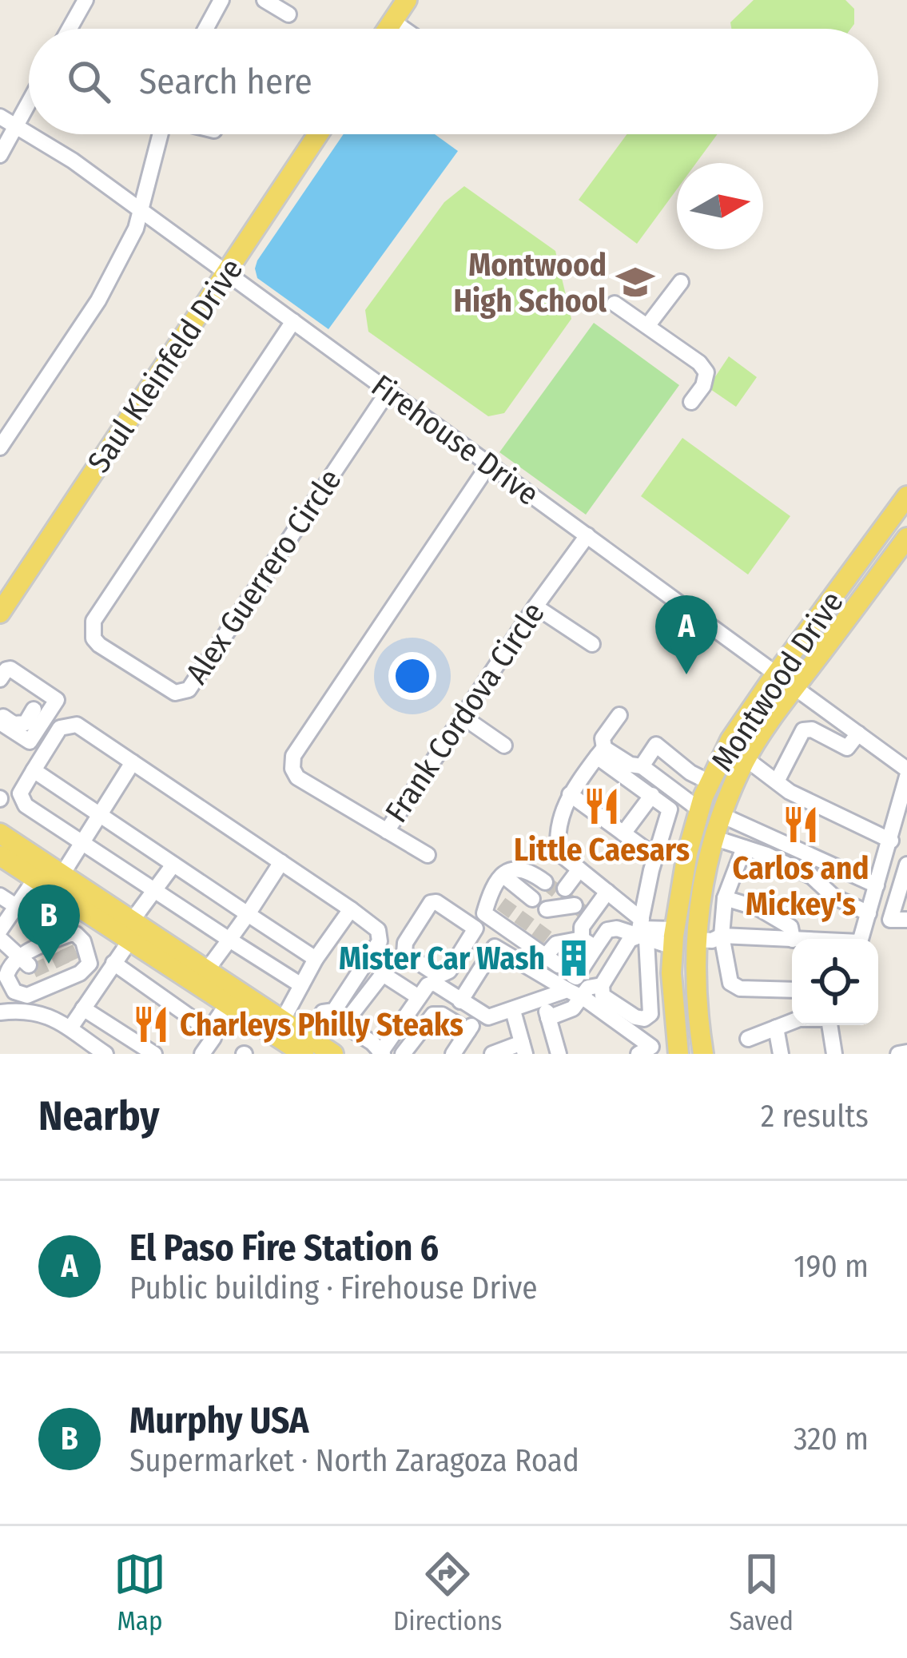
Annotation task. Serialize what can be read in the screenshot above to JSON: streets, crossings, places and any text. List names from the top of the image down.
{
  "streets": {
    "main road": ["Saul Kleinfeld Drive", "Montwood Drive"],
    "street": ["Firehouse Drive", "Alex Guerrero Circle", "Frank Cordova Circle"]
  },
  "crossings": [
    ["Saul Kleinfeld Drive", "Firehouse Drive"],
    ["Firehouse Drive", "Alex Guerrero Circle"],
    ["Firehouse Drive", "Montwood Drive"],
    ["Firehouse Drive", "Frank Cordova Circle"]
  ],
  "places": {
    "school or university": ["Montwood High School"],
    "restaurant": ["Little Caesars", "Carlos and Mickey's", "Charleys Philly Steaks"],
    "building": ["Mister Car Wash"]
  },
  "north": "right",
  "page": {
    "search": "Search here",
    "pins": ["A", "B"],
    "heading": ["Nearby", "2 results"],
    "list": [
      {
        "mark": "A",
        "name": "El Paso Fire Station 6",
        "note": "Public building · Firehouse Drive",
        "value": "190 m"
      },
      {
        "mark": "B",
        "name": "Murphy USA",
        "note": "Supermarket · North Zaragoza Road",
        "value": "320 m"
      }
    ],
    "nav": ["Map", "Directions", "Saved"]
  }
}
